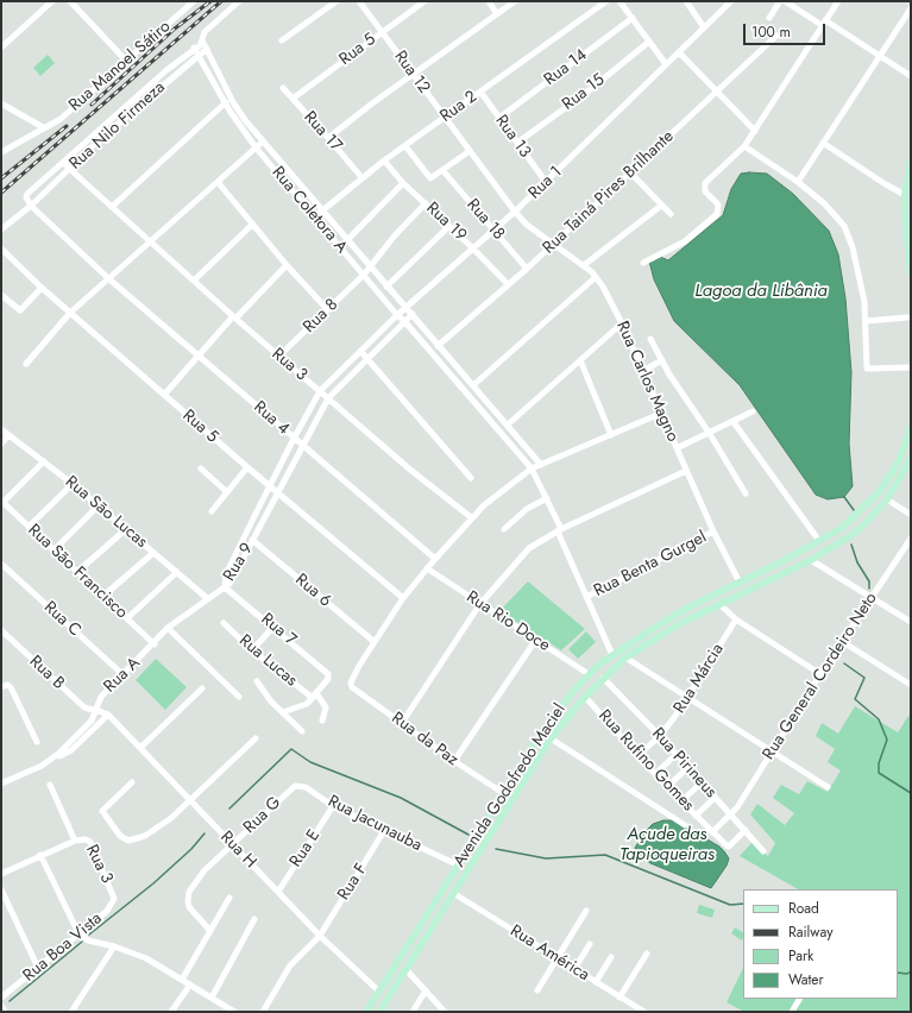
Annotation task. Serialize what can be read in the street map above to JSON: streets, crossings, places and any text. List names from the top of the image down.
{
  "streets": {
    "main road": ["Avenida Godofredo Maciel"],
    "street": [
      "Rua 5",
      "Rua Manoel Sátiro",
      "Rua 14",
      "Rua 12",
      "Rua 15",
      "Rua 2",
      "Rua Nilo Firmeza",
      "Rua 17",
      "Rua 13",
      "Rua 1",
      "Rua Tainá Pires Brilhante",
      "Rua Coletora A",
      "Rua 18",
      "Rua 19",
      "Rua 8",
      "Rua 3",
      "Rua Carlos Magno",
      "Rua 4",
      "Rua São Lucas",
      "Rua 9",
      "Rua Benta Gurgel",
      "Rua São Francisco",
      "Rua 6",
      "Rua C",
      "Rua Rio Doce",
      "Rua 7",
      "Rua Lucas",
      "Rua B",
      "Rua A",
      "Rua General Cordeiro Neto",
      "Rua Márcia",
      "Rua da Paz",
      "Rua Rufino Gomes",
      "Rua Pirineus",
      "Rua G",
      "Rua Jacunauba",
      "Rua E",
      "Rua H",
      "Rua F",
      "Rua Boa Vista",
      "Rua América"
    ]
  },
  "crossings": [
    ["Rua 5", "Rua 12"],
    ["Rua 5", "Rua 17"],
    ["Rua 5", "Rua 9"],
    ["Rua 14", "Rua 13"],
    ["Rua 12", "Rua 2"],
    ["Rua 12", "Rua 1"],
    ["Rua 12", "Rua Carlos Magno"],
    ["Rua 15", "Rua 13"],
    ["Rua 2", "Rua 17"],
    ["Rua 2", "Rua 13"],
    ["Rua 2", "Rua Coletora A"],
    ["Rua 2", "Rua 19"],
    ["Rua Nilo Firmeza", "Rua Coletora A"],
    ["Rua Nilo Firmeza", "Rua 3"],
    ["Rua Nilo Firmeza", "Rua 4"],
    ["Rua 13", "Rua 1"],
    ["Rua 1", "Rua Coletora A"],
    ["Rua 1", "Rua 18"],
    ["Rua 1", "Rua 19"],
    ["Rua 1", "Rua Carlos Magno"],
    ["Rua 1", "Rua 9"],
    ["Rua Tainá Pires Brilhante", "Rua Coletora A"],
    ["Rua Tainá Pires Brilhante", "Rua 18"],
    ["Rua Tainá Pires Brilhante", "Rua 19"],
    ["Rua Tainá Pires Brilhante", "Rua Carlos Magno"],
    ["Rua Coletora A", "Rua 8"],
    ["Rua Coletora A", "Rua 9"],
    ["Rua Coletora A", "Rua Benta Gurgel"],
    ["Rua Coletora A", "Avenida Godofredo Maciel"],
    ["Rua 19", "Rua 8"],
    ["Rua 8", "Rua 3"],
    ["Rua 3", "Rua 9"],
    ["Rua 3", "Rua Boa Vista"],
    ["Rua Carlos Magno", "Rua Benta Gurgel"],
    ["Rua Carlos Magno", "Avenida Godofredo Maciel"],
    ["Rua 4", "Rua 9"],
    ["Rua São Lucas", "Rua A"],
    ["Rua 9", "Rua 6"],
    ["Rua 9", "Rua 7"],
    ["Rua 9", "Rua A"],
    ["Rua São Francisco", "Rua A"],
    ["Rua 6", "Rua da Paz"],
    ["Rua C", "Rua A"],
    ["Rua Rio Doce", "Avenida Godofredo Maciel"],
    ["Rua 7", "Rua Lucas"],
    ["Rua 7", "Rua A"],
    ["Rua B", "Rua A"],
    ["Rua B", "Rua H"],
    ["Rua A", "Rua H"],
    ["Rua General Cordeiro Neto", "Rua Rufino Gomes"],
    ["Rua General Cordeiro Neto", "Rua Pirineus"],
    ["Rua Márcia", "Rua Rufino Gomes"],
    ["Rua Márcia", "Rua Pirineus"],
    ["Rua da Paz", "Avenida Godofredo Maciel"],
    ["Rua Rufino Gomes", "Rua Pirineus"],
    ["Rua Rufino Gomes", "Avenida Godofredo Maciel"],
    ["Rua Pirineus", "Avenida Godofredo Maciel"],
    ["Avenida Godofredo Maciel", "Rua Jacunauba"],
    ["Avenida Godofredo Maciel", "Rua H"],
    ["Avenida Godofredo Maciel", "Rua América"],
    ["Rua G", "Rua Jacunauba"],
    ["Rua G", "Rua H"],
    ["Rua Jacunauba", "Rua E"],
    ["Rua Jacunauba", "Rua F"],
    ["Rua E", "Rua H"],
    ["Rua H", "Rua F"]
  ],
  "water": ["Lagoa da Libânia", "Açude das Tapioqueiras"],
  "legend": [
    "Road",
    "Railway",
    "Park",
    "Water"
  ],
  "scale_bar": "100 m"
}
